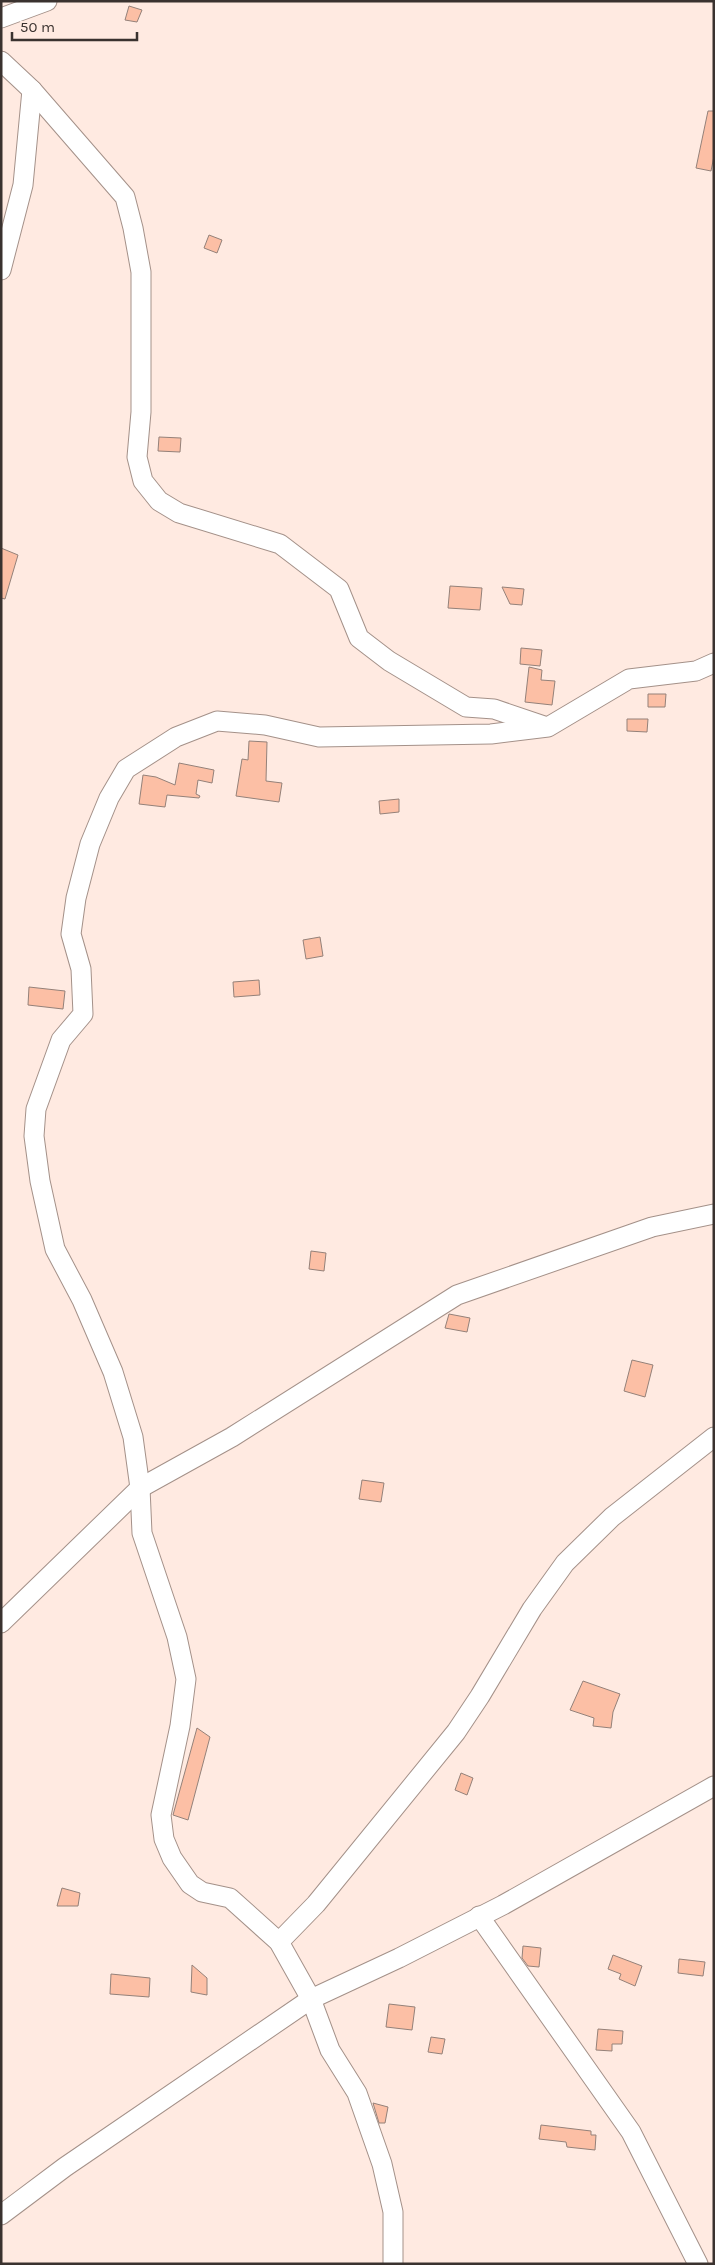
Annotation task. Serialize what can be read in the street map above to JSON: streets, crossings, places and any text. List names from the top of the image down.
{
  "scale_bar": "50 m"
}
